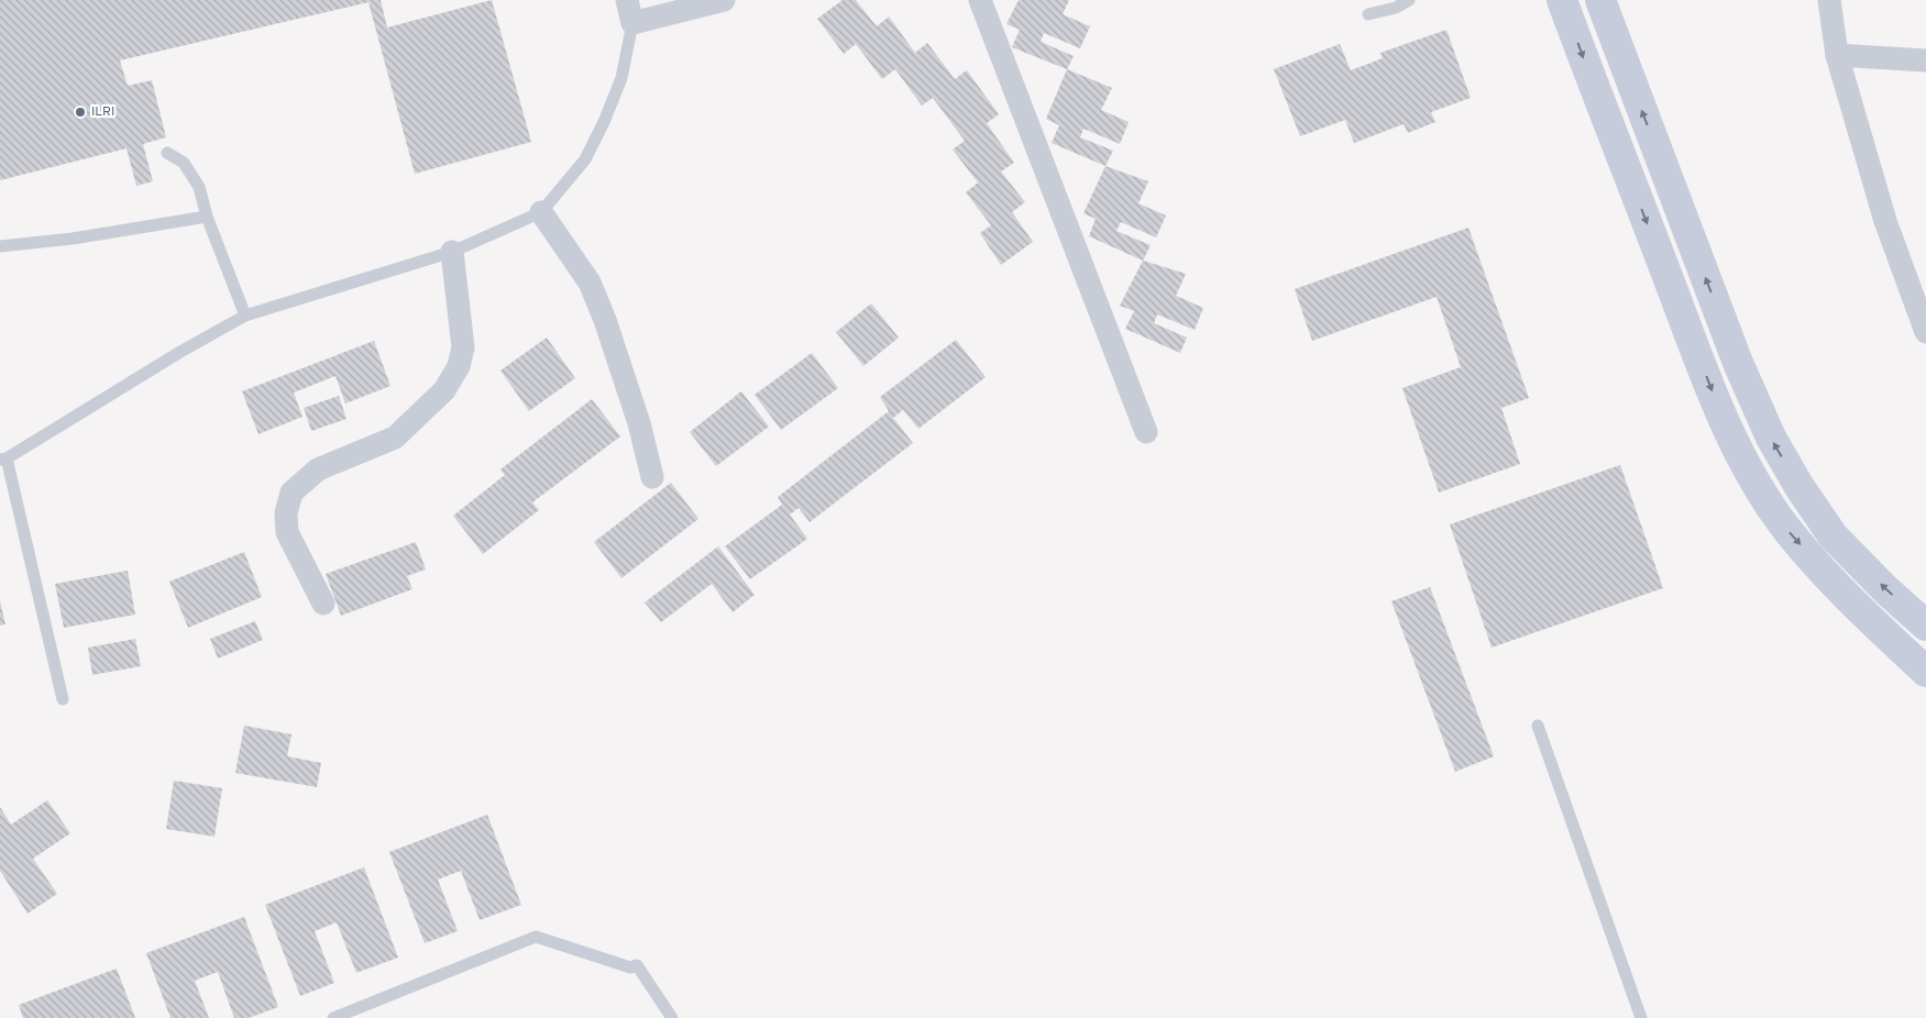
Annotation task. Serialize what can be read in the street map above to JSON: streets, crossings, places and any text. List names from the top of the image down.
{
  "places": ["ILRI"]
}
